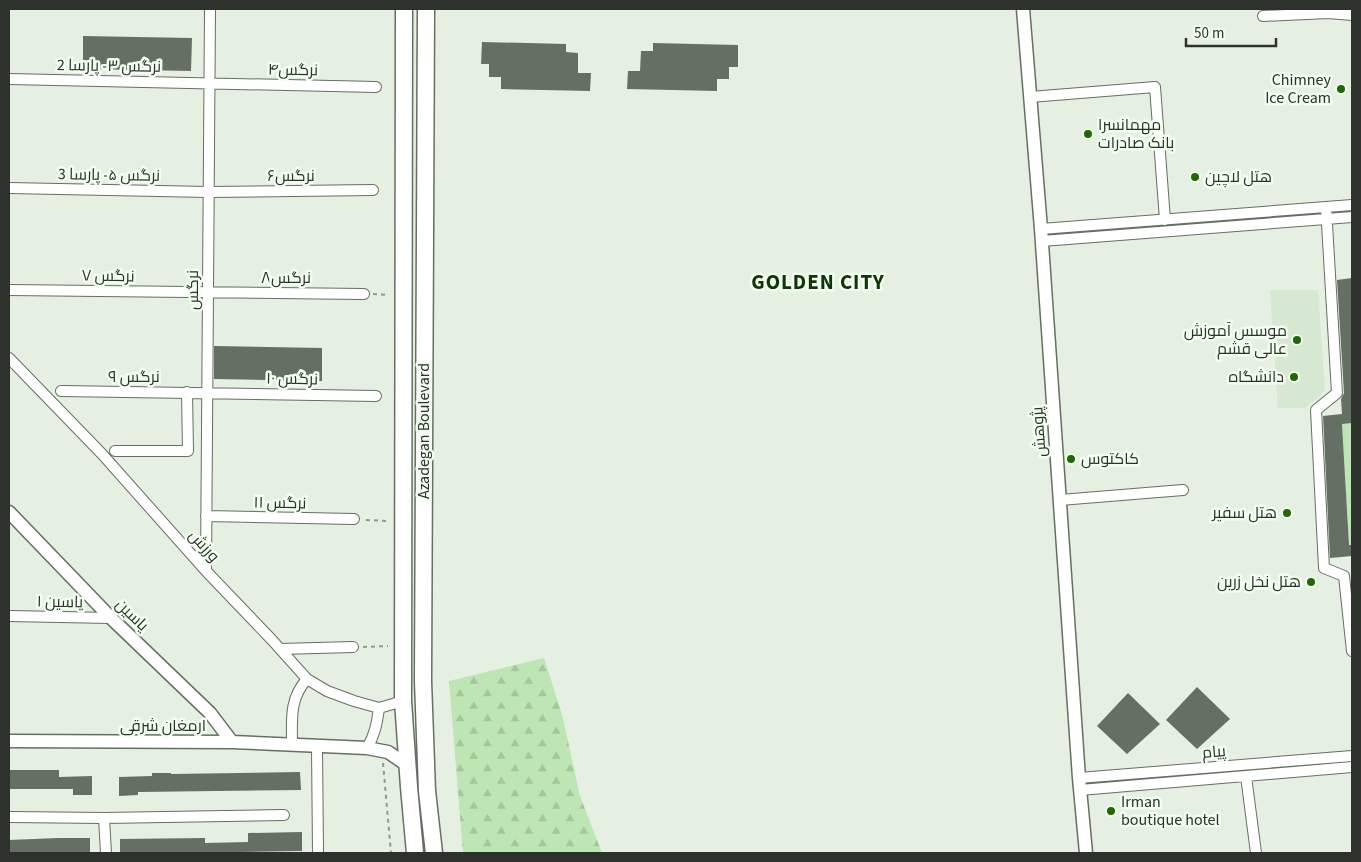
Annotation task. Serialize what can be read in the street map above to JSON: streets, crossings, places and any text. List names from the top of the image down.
{
  "streets": {
    "main road": ["Azadegan Boulevard"],
    "street": [
      "نرگس ۳- پارسا 2",
      "نرگس۴",
      "نرگس ۵- پارسا 3",
      "نرگس۶",
      "نرگس ۷",
      "نرگس۸",
      "نرگس",
      "نرگس ۹",
      "نرگس ۱۰",
      "پژوهش",
      "نرگس ۱۱",
      "ورزش",
      "یاسین ۱",
      "یاسین",
      "ارمغان شرقی",
      "پیام"
    ]
  },
  "crossings": [
    ["نرگس ۳- پارسا 2", "نرگس۴"],
    ["نرگس ۳- پارسا 2", "نرگس"],
    ["نرگس۴", "نرگس"],
    ["نرگس ۵- پارسا 3", "نرگس۶"],
    ["نرگس ۵- پارسا 3", "نرگس"],
    ["نرگس۶", "نرگس"],
    ["نرگس ۷", "نرگس۸"],
    ["نرگس ۷", "نرگس"],
    ["نرگس۸", "نرگس"],
    ["نرگس", "نرگس ۹"],
    ["نرگس", "نرگس ۱۰"],
    ["نرگس", "نرگس ۱۱"],
    ["نرگس", "ورزش"],
    ["نرگس ۹", "نرگس ۱۰"],
    ["Azadegan Boulevard", "ارمغان شرقی"],
    ["پژوهش", "پیام"],
    ["یاسین ۱", "یاسین"],
    ["یاسین", "ارمغان شرقی"]
  ],
  "districts": ["GOLDEN CITY"],
  "places": [
    "Chimney Ice Cream",
    "مهمانسرا بانک صادرات",
    "هتل لاچین",
    "موسس آموزش عالی قشم",
    "دانشگاه",
    "کاکتوس",
    "هتل سفیر",
    "هتل نخل زرین",
    "Irman boutique hotel"
  ],
  "scale_bar": "50 m"
}
